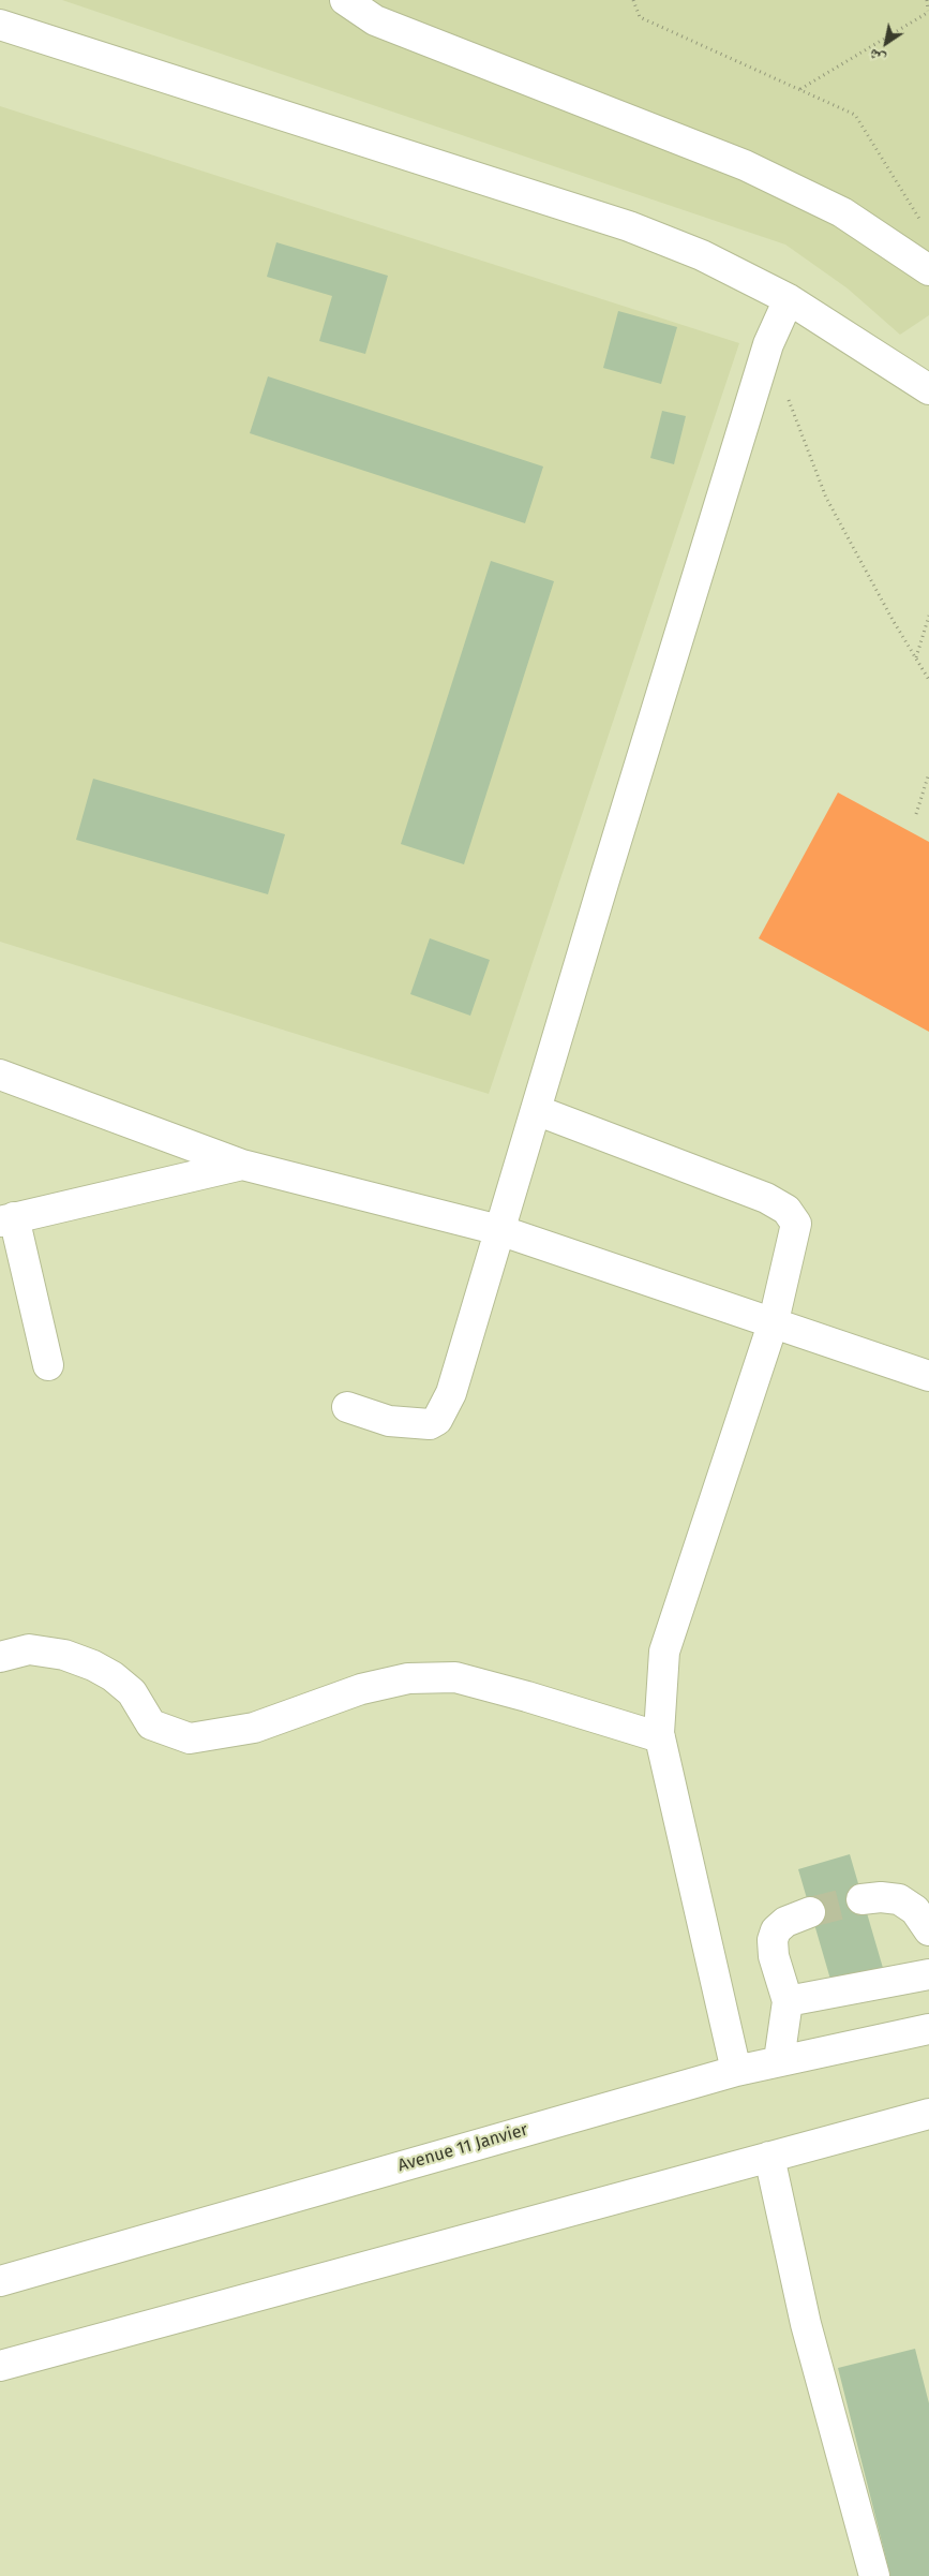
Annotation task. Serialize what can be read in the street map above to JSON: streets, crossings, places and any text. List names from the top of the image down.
{
  "streets": {
    "street": ["Avenue 11 Janvier"]
  },
  "north": "bottom left"
}
